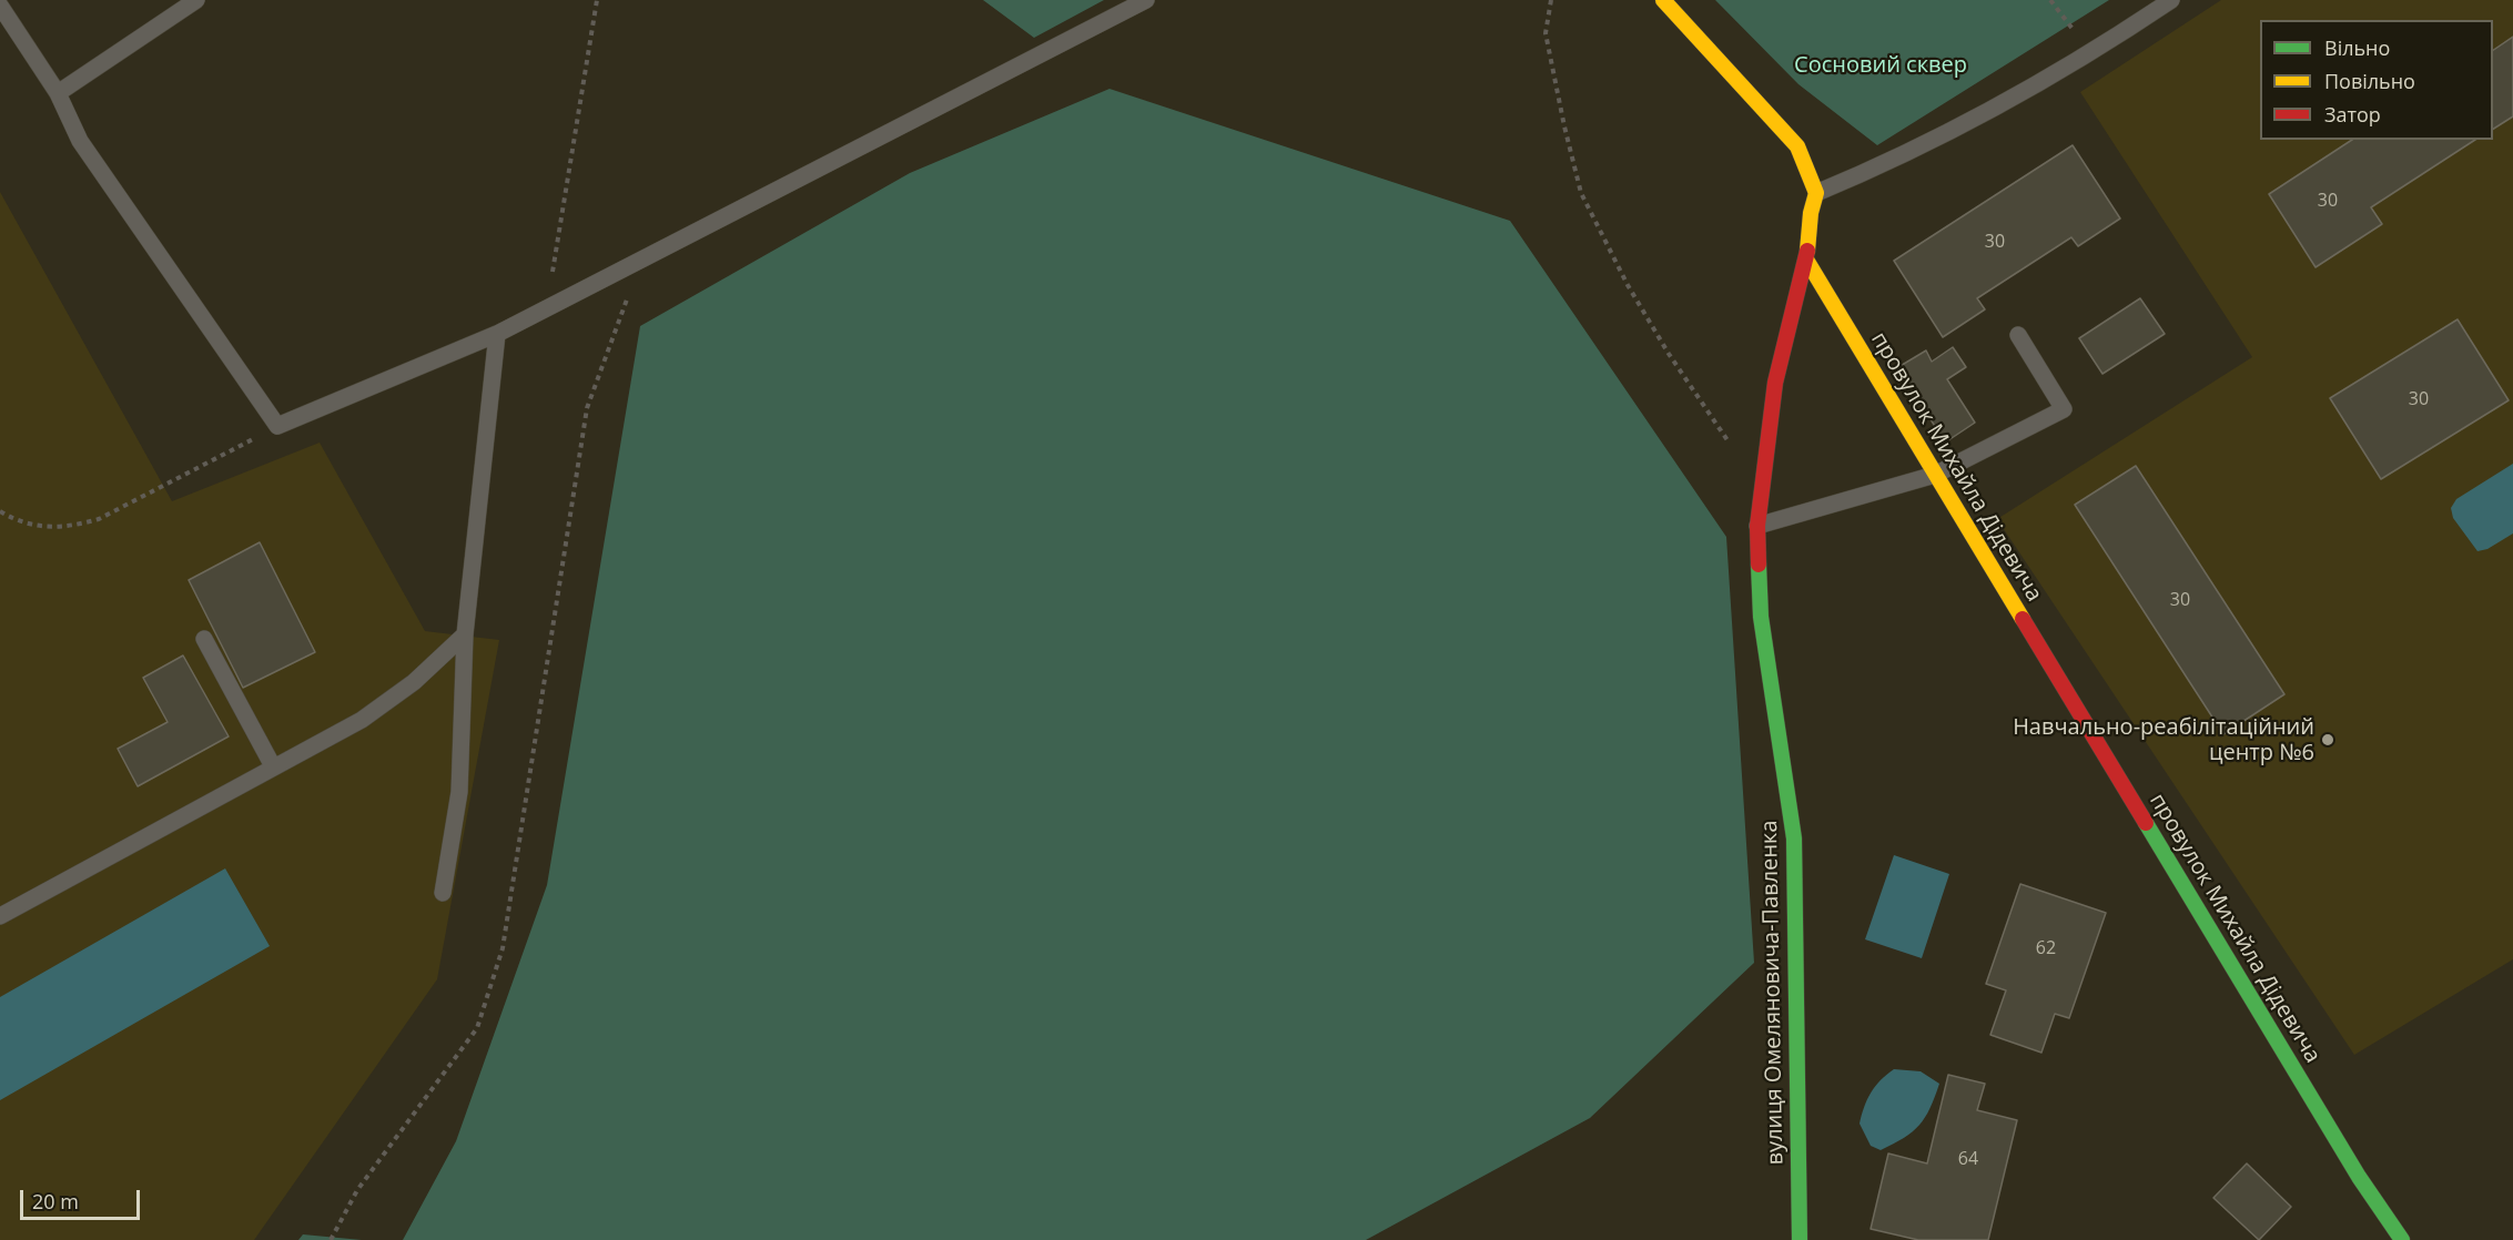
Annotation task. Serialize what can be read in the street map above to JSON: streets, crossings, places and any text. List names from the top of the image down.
{
  "streets": {
    "street": ["провулок Михайла Дідевича", "вулиця Омеляновича-Павленка"]
  },
  "crossings": [
    ["провулок Михайла Дідевича", "вулиця Омеляновича-Павленка"]
  ],
  "parks": ["Сосновий сквер"],
  "places": ["Навчально-реабілітаційний центр №6"],
  "house_numbers": [
    "30",
    "30",
    "30",
    "30",
    "62",
    "64"
  ],
  "legend": ["Вільно", "Повільно", "Затор"],
  "scale_bar": "20 m"
}
